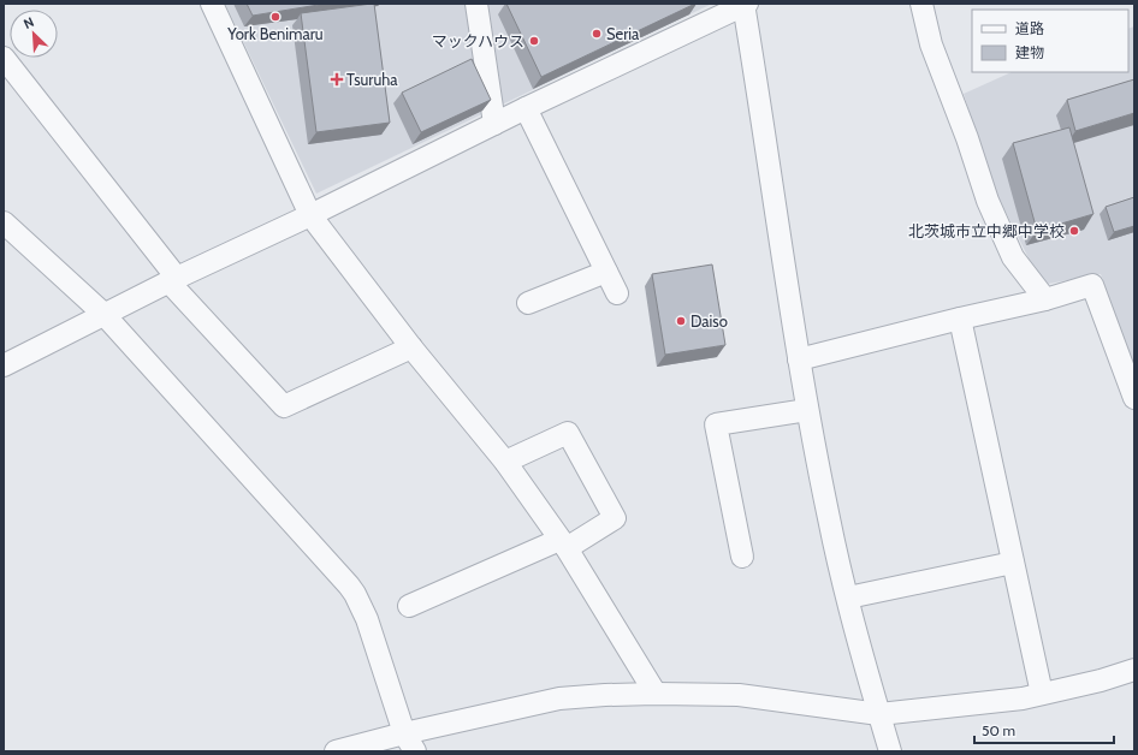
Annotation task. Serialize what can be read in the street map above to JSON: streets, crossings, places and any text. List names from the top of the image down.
{
  "places": {
    "other": [
      "York Benimaru",
      "Seria",
      "マックハウス",
      "北茨城市立中郷中学校",
      "Daiso"
    ],
    "health": ["Tsuruha"]
  },
  "legend": ["道路", "建物"],
  "scale_bar": "50 m",
  "north": "top left"
}
